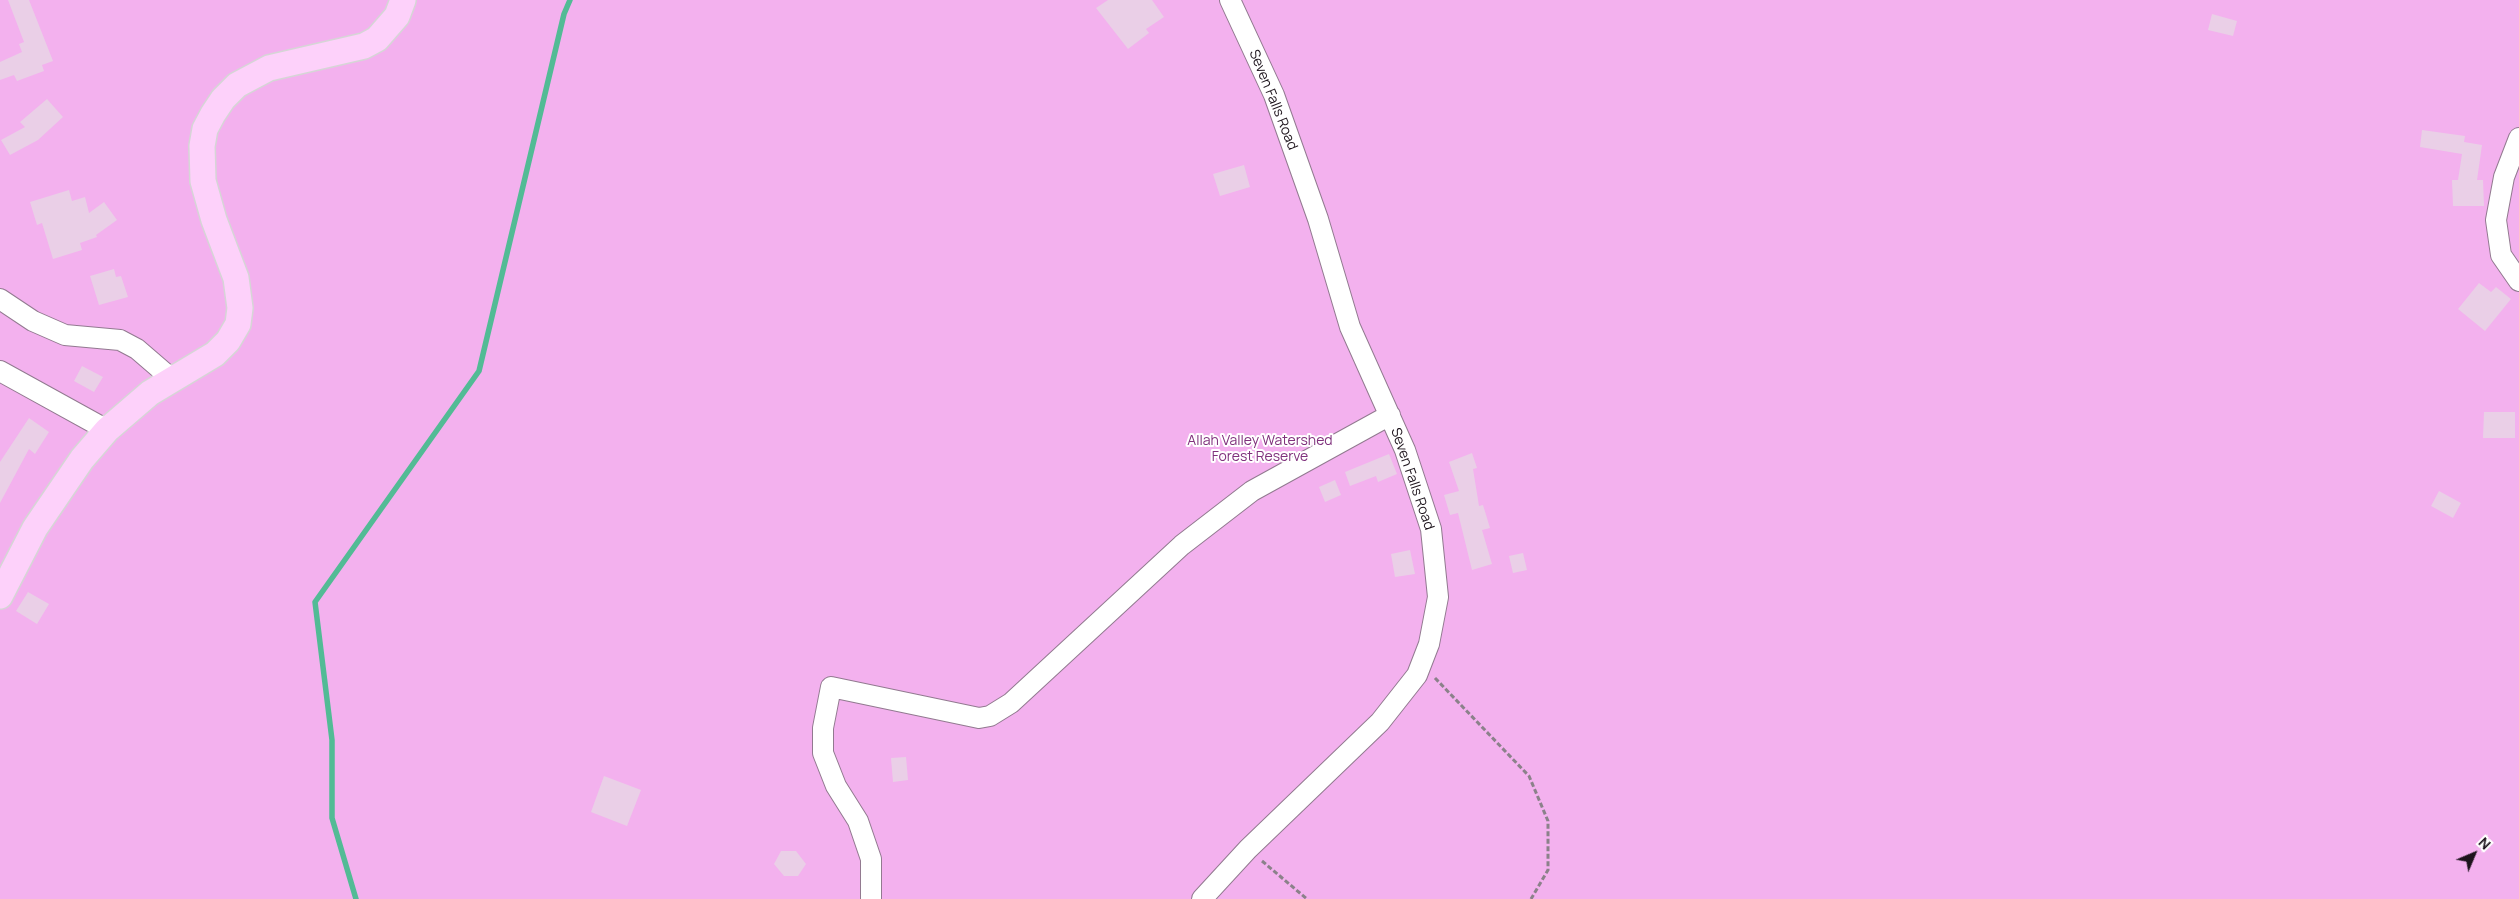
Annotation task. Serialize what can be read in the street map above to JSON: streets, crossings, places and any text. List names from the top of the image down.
{
  "streets": {
    "street": ["Seven Falls Road"]
  },
  "parks": ["Allah Valley Watershed Forest Reserve"],
  "north": "top right"
}
